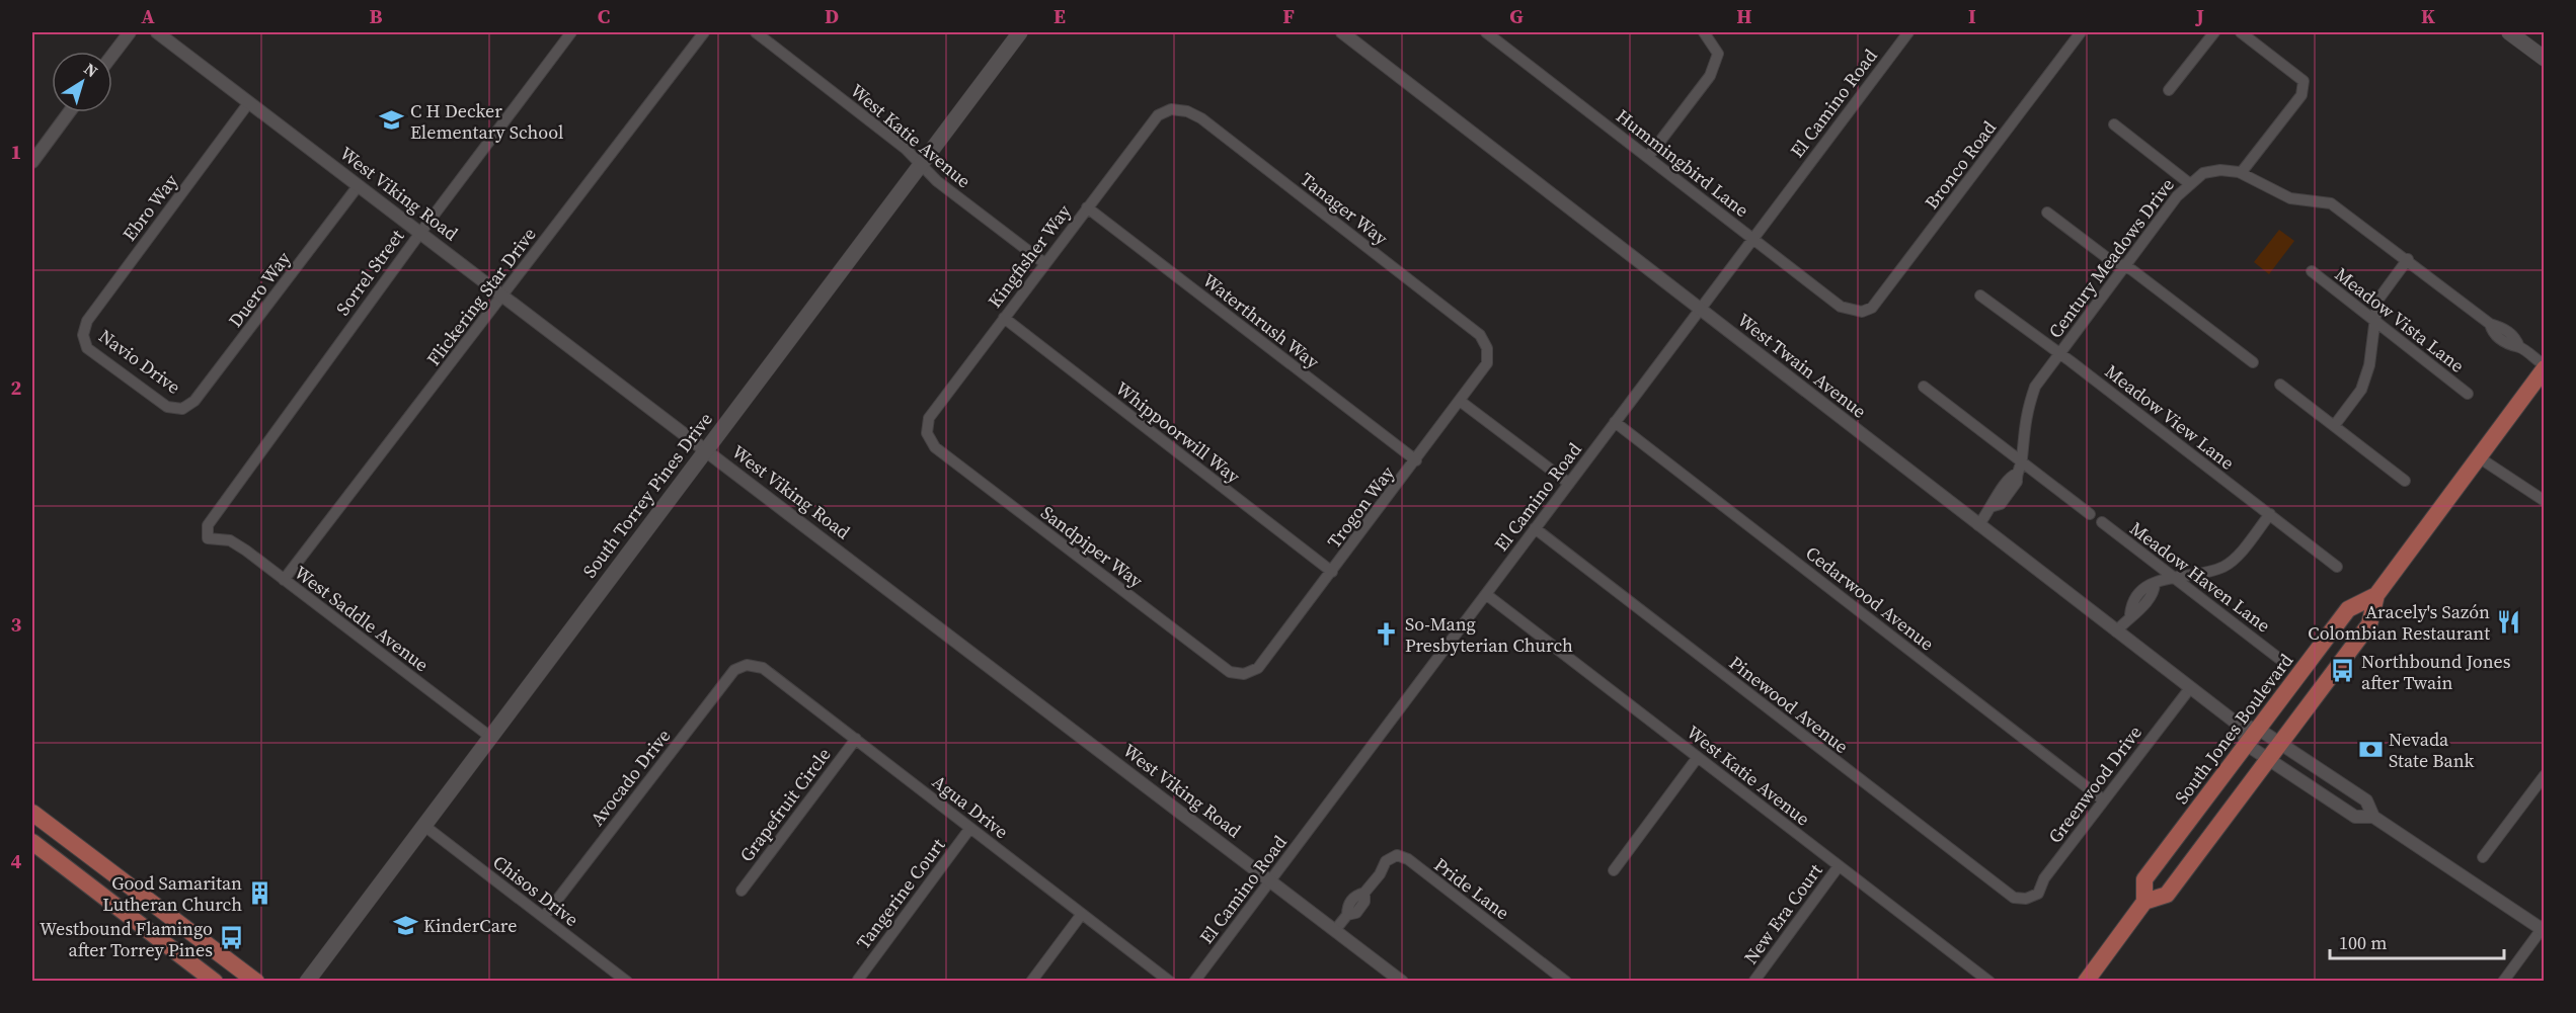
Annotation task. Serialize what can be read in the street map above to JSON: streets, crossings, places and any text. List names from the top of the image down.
{
  "streets": {
    "main road": ["South Torrey Pines Drive", "South Jones Boulevard"],
    "street": [
      "El Camino Road",
      "West Katie Avenue",
      "Hummingbird Lane",
      "Bronco Road",
      "West Viking Road",
      "Ebro Way",
      "Tanager Way",
      "Kingfisher Way",
      "Century Meadows Drive",
      "Sorrel Street",
      "Duero Way",
      "Flickering Star Drive",
      "Meadow Vista Lane",
      "Waterthrush Way",
      "Navio Drive",
      "West Twain Avenue",
      "Meadow View Lane",
      "Whippoorwill Way",
      "Trogon Way",
      "Sandpiper Way",
      "Meadow Haven Lane",
      "Cedarwood Avenue",
      "West Saddle Avenue",
      "Pinewood Avenue",
      "Avocado Drive",
      "Greenwood Drive",
      "Grapefruit Circle",
      "Agua Drive",
      "Pride Lane",
      "Chisos Drive",
      "Tangerine Court",
      "New Era Court"
    ]
  },
  "crossings": [
    ["El Camino Road", "West Katie Avenue"],
    ["El Camino Road", "Hummingbird Lane"],
    ["El Camino Road", "West Viking Road"],
    ["El Camino Road", "West Twain Avenue"],
    ["El Camino Road", "Cedarwood Avenue"],
    ["El Camino Road", "Pinewood Avenue"],
    ["West Katie Avenue", "Kingfisher Way"],
    ["West Katie Avenue", "South Torrey Pines Drive"],
    ["West Katie Avenue", "New Era Court"],
    ["Hummingbird Lane", "Bronco Road"],
    ["West Viking Road", "Ebro Way"],
    ["West Viking Road", "Sorrel Street"],
    ["West Viking Road", "Duero Way"],
    ["West Viking Road", "Flickering Star Drive"],
    ["West Viking Road", "South Torrey Pines Drive"],
    ["West Viking Road", "Pride Lane"],
    ["Ebro Way", "Navio Drive"],
    ["Tanager Way", "Kingfisher Way"],
    ["Tanager Way", "Trogon Way"],
    ["Kingfisher Way", "Waterthrush Way"],
    ["Kingfisher Way", "Whippoorwill Way"],
    ["Kingfisher Way", "Sandpiper Way"],
    ["Century Meadows Drive", "West Twain Avenue"],
    ["Century Meadows Drive", "Meadow View Lane"],
    ["Century Meadows Drive", "South Jones Boulevard"],
    ["Sorrel Street", "West Saddle Avenue"],
    ["Duero Way", "Navio Drive"],
    ["Flickering Star Drive", "West Saddle Avenue"],
    ["Waterthrush Way", "Trogon Way"],
    ["West Twain Avenue", "South Jones Boulevard"],
    ["West Twain Avenue", "Greenwood Drive"],
    ["Whippoorwill Way", "Trogon Way"],
    ["South Torrey Pines Drive", "West Saddle Avenue"],
    ["South Torrey Pines Drive", "Chisos Drive"],
    ["Trogon Way", "Sandpiper Way"],
    ["Cedarwood Avenue", "Greenwood Drive"],
    ["Pinewood Avenue", "Greenwood Drive"],
    ["Avocado Drive", "Agua Drive"],
    ["Avocado Drive", "Chisos Drive"],
    ["Grapefruit Circle", "Agua Drive"],
    ["Agua Drive", "Tangerine Court"]
  ],
  "places": {
    "school or university": ["C H Decker Elementary School", "KinderCare"],
    "restaurant": ["Aracely's Sazón Colombian Restaurant"],
    "church": ["So-Mang Presbyterian Church"],
    "bus stop": ["Northbound Jones after Twain", "Westbound Flamingo after Torrey Pines"],
    "bank": ["Nevada State Bank"],
    "building": ["Good Samaritan Lutheran Church"]
  },
  "scale_bar": "100 m",
  "north": "top right",
  "grid": {
    "columns": [
      "A",
      "B",
      "C",
      "D",
      "E",
      "F",
      "G",
      "H",
      "I",
      "J",
      "K"
    ],
    "rows": [
      "1",
      "2",
      "3",
      "4"
    ]
  }
}
